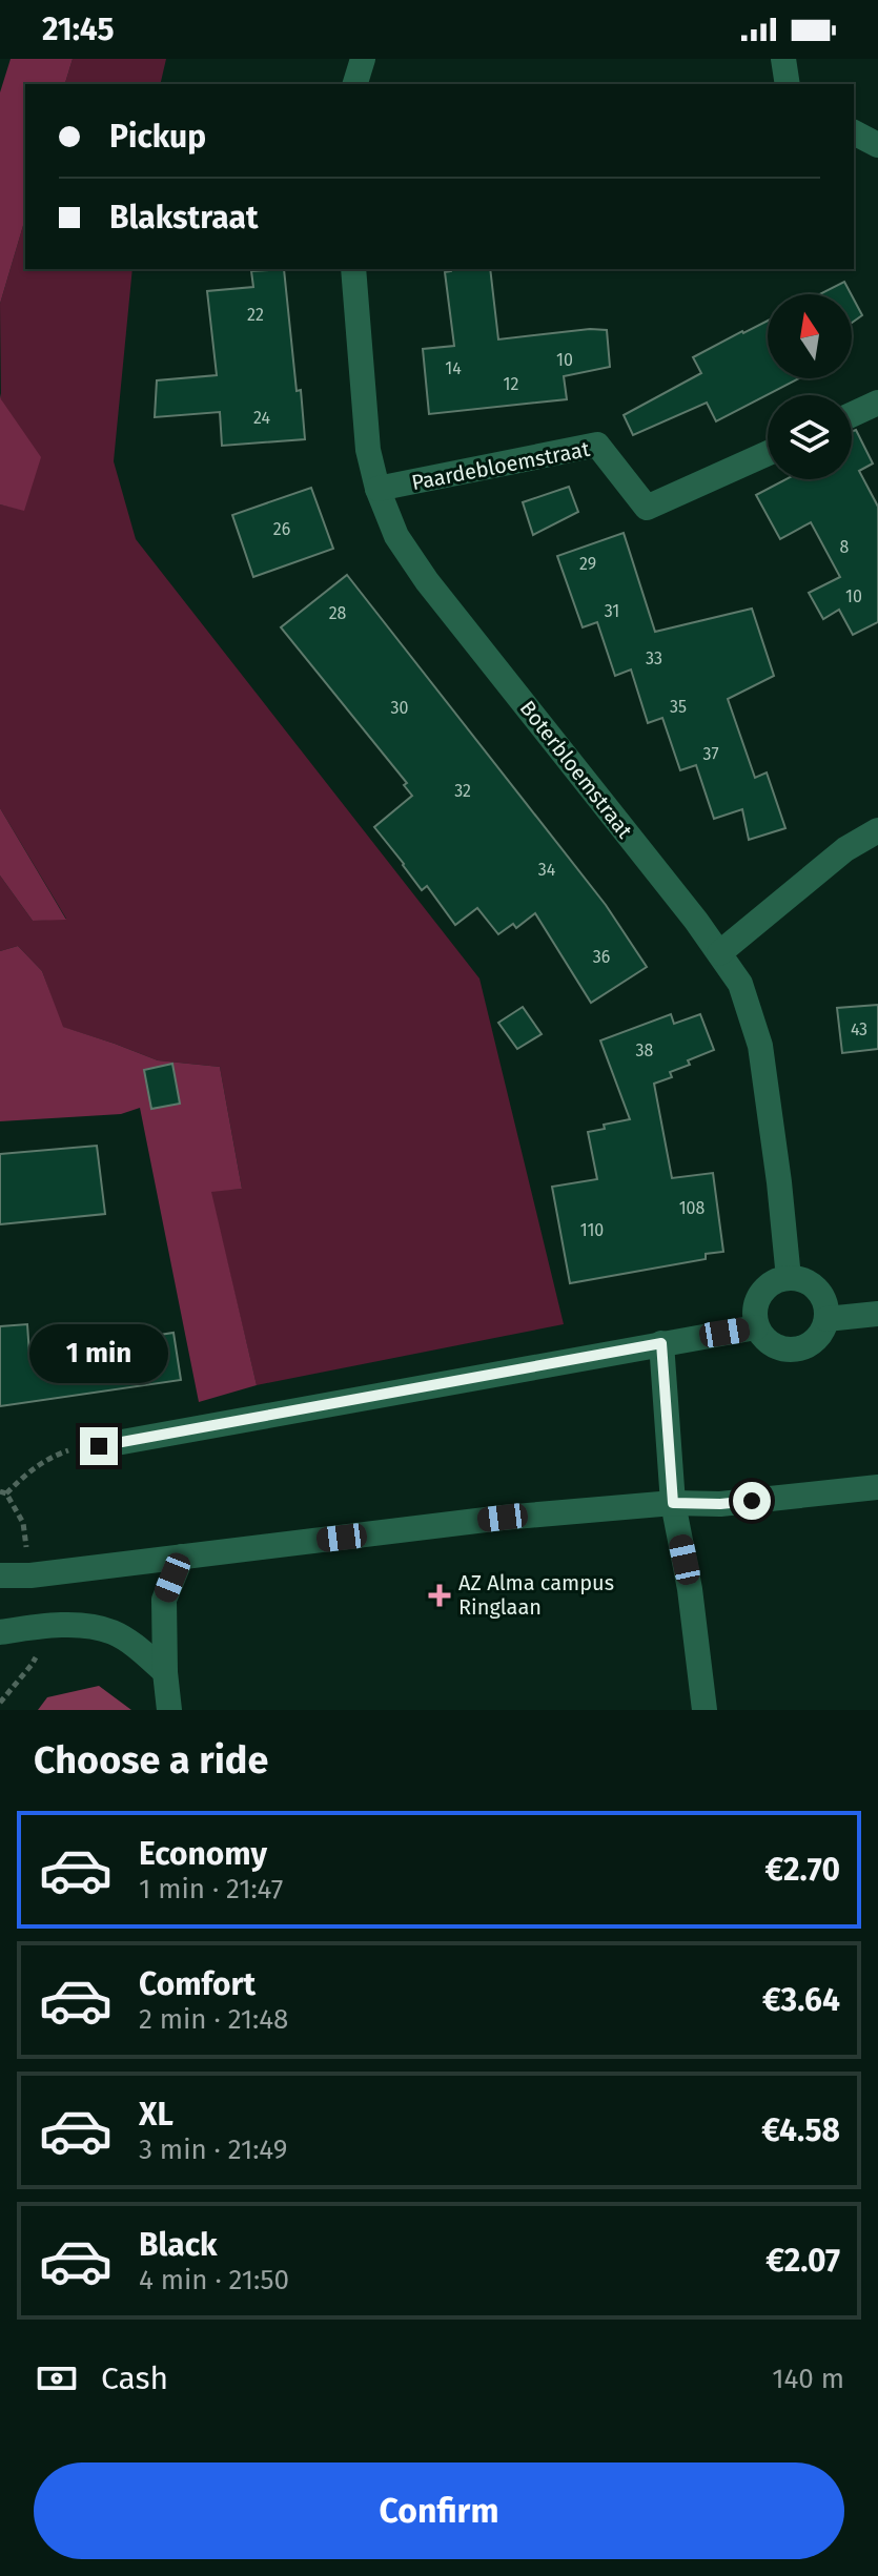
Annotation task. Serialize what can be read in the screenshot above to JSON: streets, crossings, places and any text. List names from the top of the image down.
{
  "streets": {
    "street": ["Paardebloemstraat", "Boterbloemstraat"]
  },
  "crossings": [
    ["Paardebloemstraat", "Boterbloemstraat"]
  ],
  "places": {
    "health": ["AZ Alma campus Ringlaan"]
  },
  "house_numbers": [
    "22",
    "10",
    "14",
    "12",
    "24",
    "26",
    "8",
    "29",
    "10",
    "31",
    "28",
    "33",
    "35",
    "30",
    "37",
    "32",
    "34",
    "36",
    "43",
    "38",
    "108",
    "110"
  ],
  "north": "top",
  "page": {
    "status": "21:45",
    "banner": ["Pickup", "Blakstraat"],
    "bubble": "1 min",
    "heading": "Choose a ride",
    "list": [
      {
        "name": "Economy",
        "note": "1 min · 21:47",
        "value": "€2.70"
      },
      {
        "name": "Comfort",
        "note": "2 min · 21:48",
        "value": "€3.64"
      },
      {
        "name": "XL",
        "note": "3 min · 21:49",
        "value": "€4.58"
      },
      {
        "name": "Black",
        "note": "4 min · 21:50",
        "value": "€2.07"
      }
    ],
    "pay": ["Cash", "140 m"],
    "buttons": "Confirm"
  }
}
